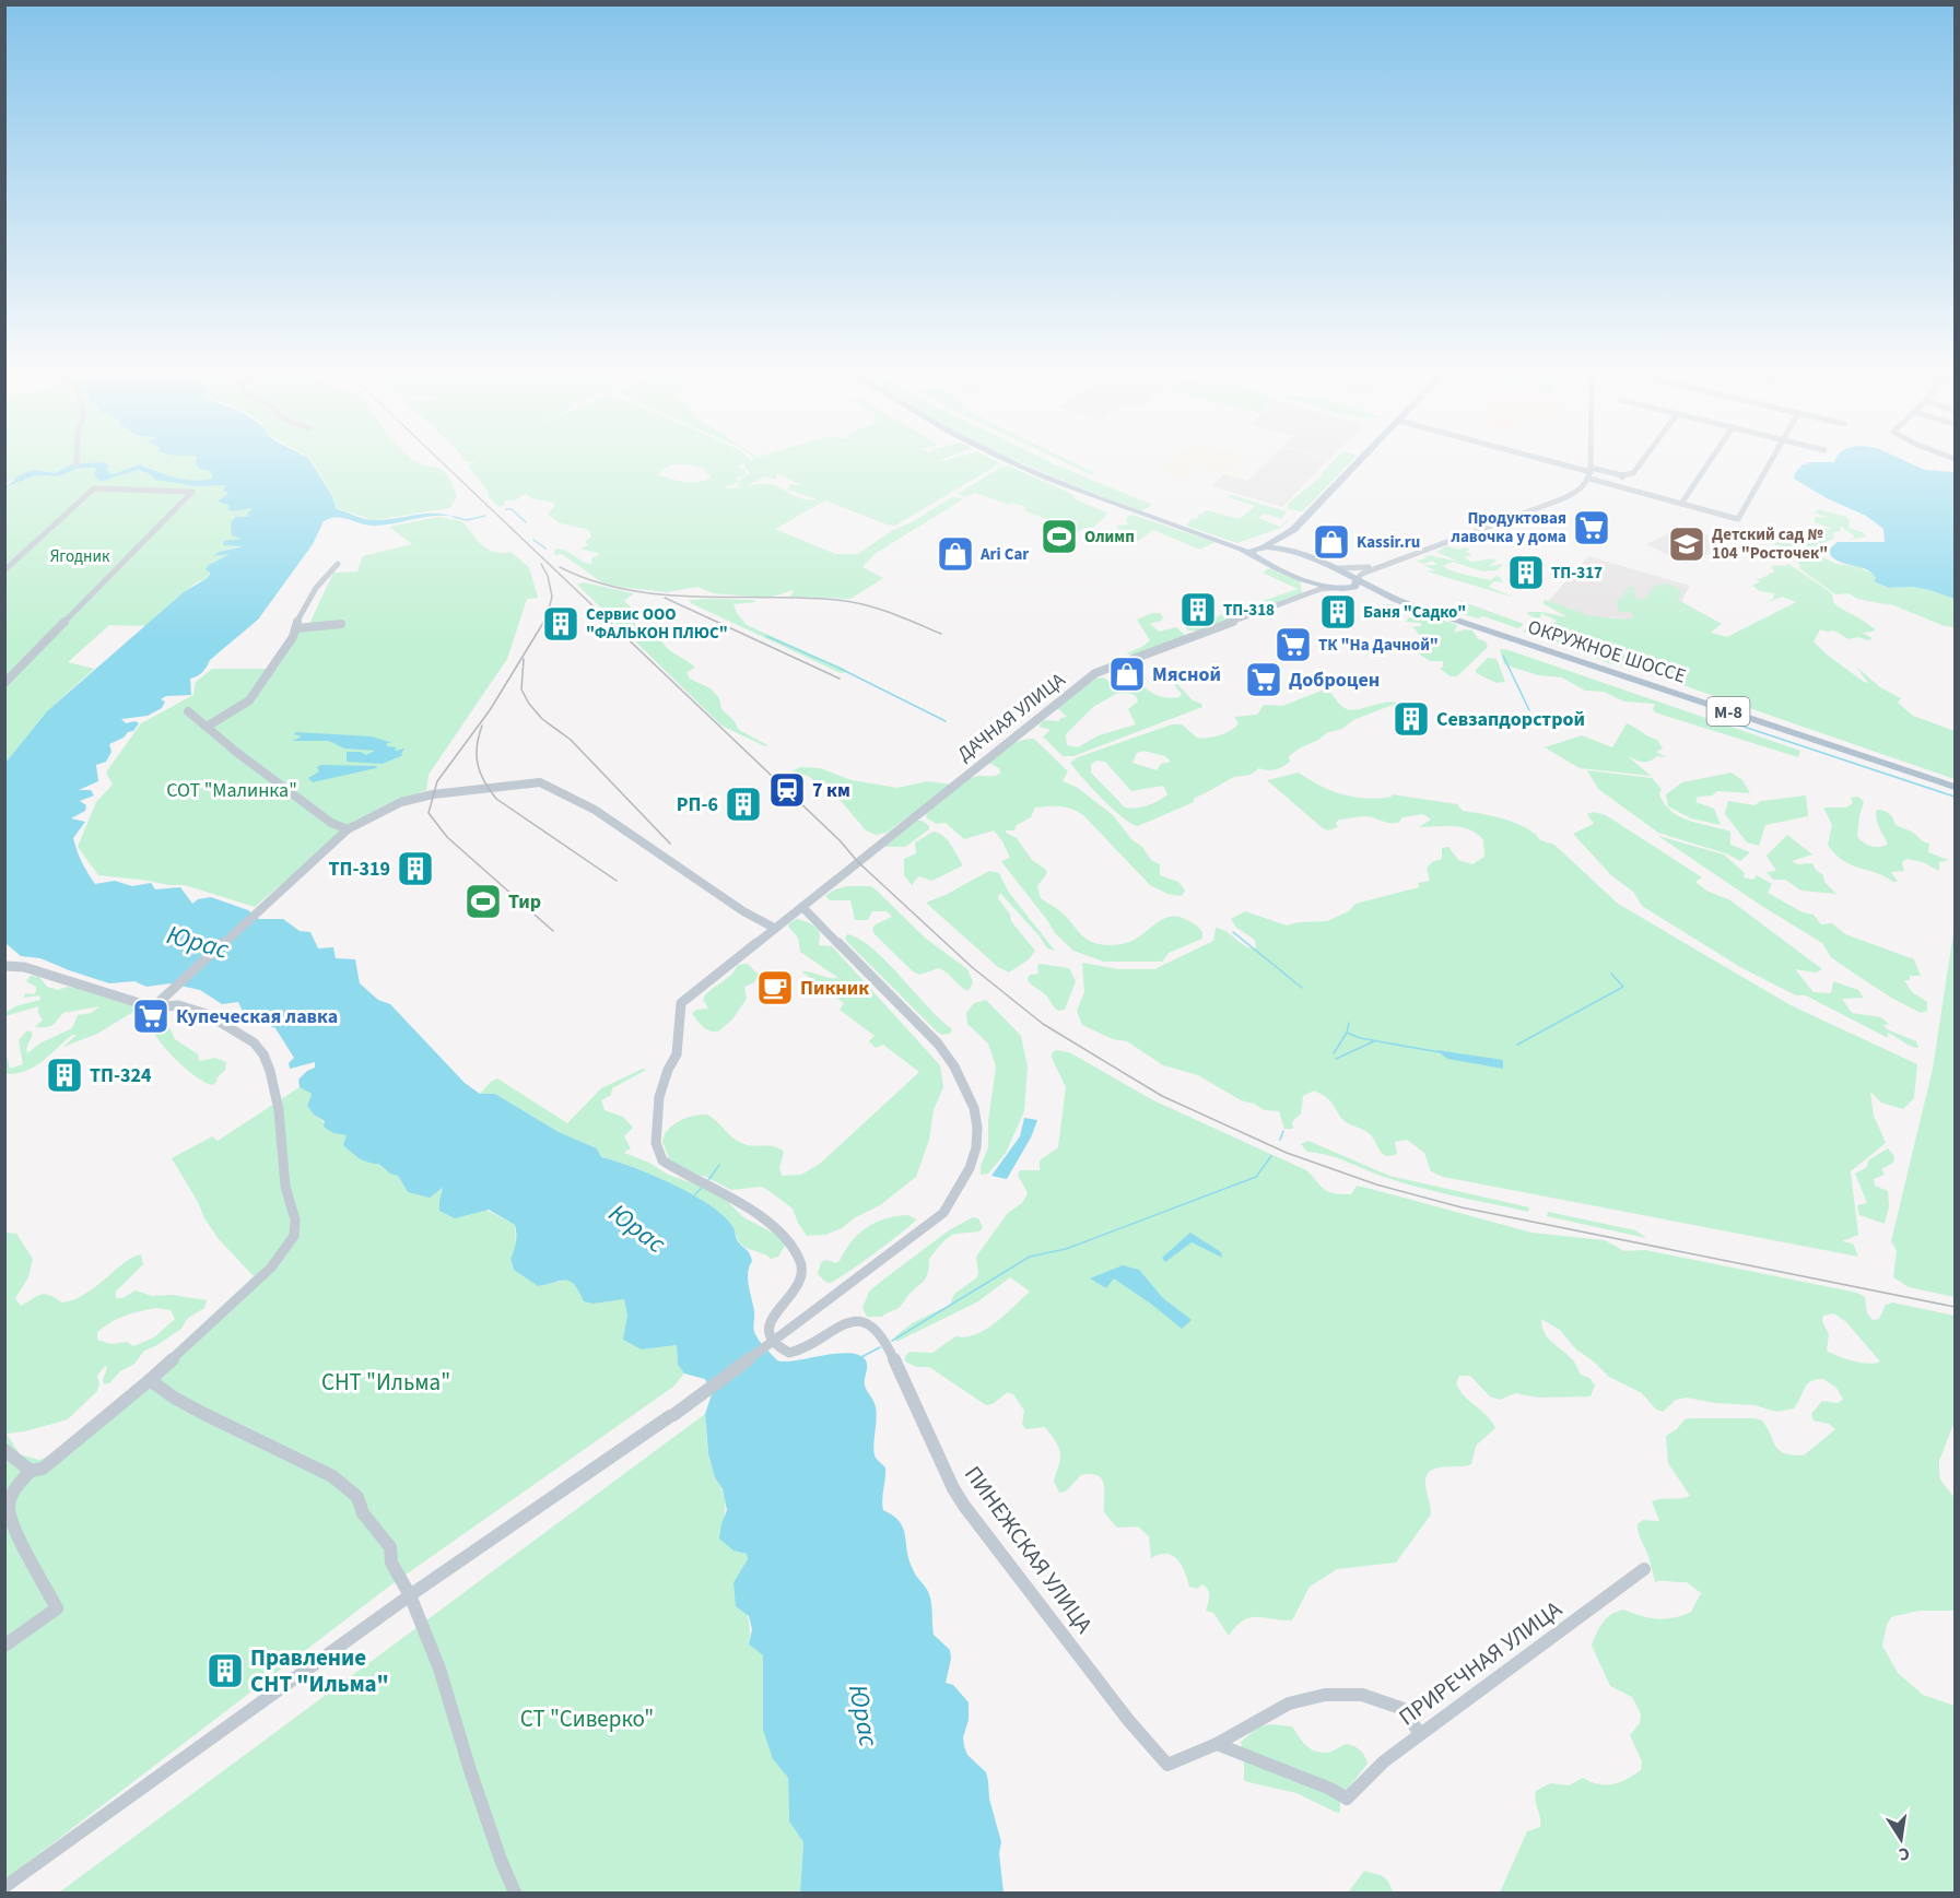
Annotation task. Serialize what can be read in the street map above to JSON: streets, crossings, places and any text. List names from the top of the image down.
{
  "streets": {
    "main road": ["ОКРУЖНОЕ ШОССЕ", "М-8"],
    "street": ["ДАЧНАЯ УЛИЦА", "ПИНЕЖСКАЯ УЛИЦА", "ПРИРЕЧНАЯ УЛИЦА"]
  },
  "crossings": [
    ["ОКРУЖНОЕ ШОССЕ", "ДАЧНАЯ УЛИЦА"],
    ["ДАЧНАЯ УЛИЦА", "ПИНЕЖСКАЯ УЛИЦА"],
    ["ПИНЕЖСКАЯ УЛИЦА", "ПРИРЕЧНАЯ УЛИЦА"]
  ],
  "water": ["Юрас"],
  "parks": [
    "Ягодник",
    "СОТ \"Малинка\"",
    "СНТ \"Ильма\"",
    "СТ \"Сиверко\""
  ],
  "places": {
    "supermarket": [
      "Продуктовая лавочка у дома",
      "ТК \"На Дачной\"",
      "Доброцен",
      "Купеческая лавка"
    ],
    "sports": ["Олимп", "Тир"],
    "shop": ["Kassir.ru", "Ari Car", "Мясной"],
    "school or university": ["Детский сад № 104 \"Росточек\""],
    "building": [
      "ТП-317",
      "ТП-318",
      "Баня \"Садко\"",
      "Сервис ООО \"ФАЛЬКОН ПЛЮС\"",
      "Севзапдорстрой",
      "РП-6",
      "ТП-319",
      "ТП-324",
      "Правление СНТ \"Ильма\""
    ],
    "station": ["7 км"],
    "cafe": ["Пикник"]
  },
  "north": "bottom"
}
